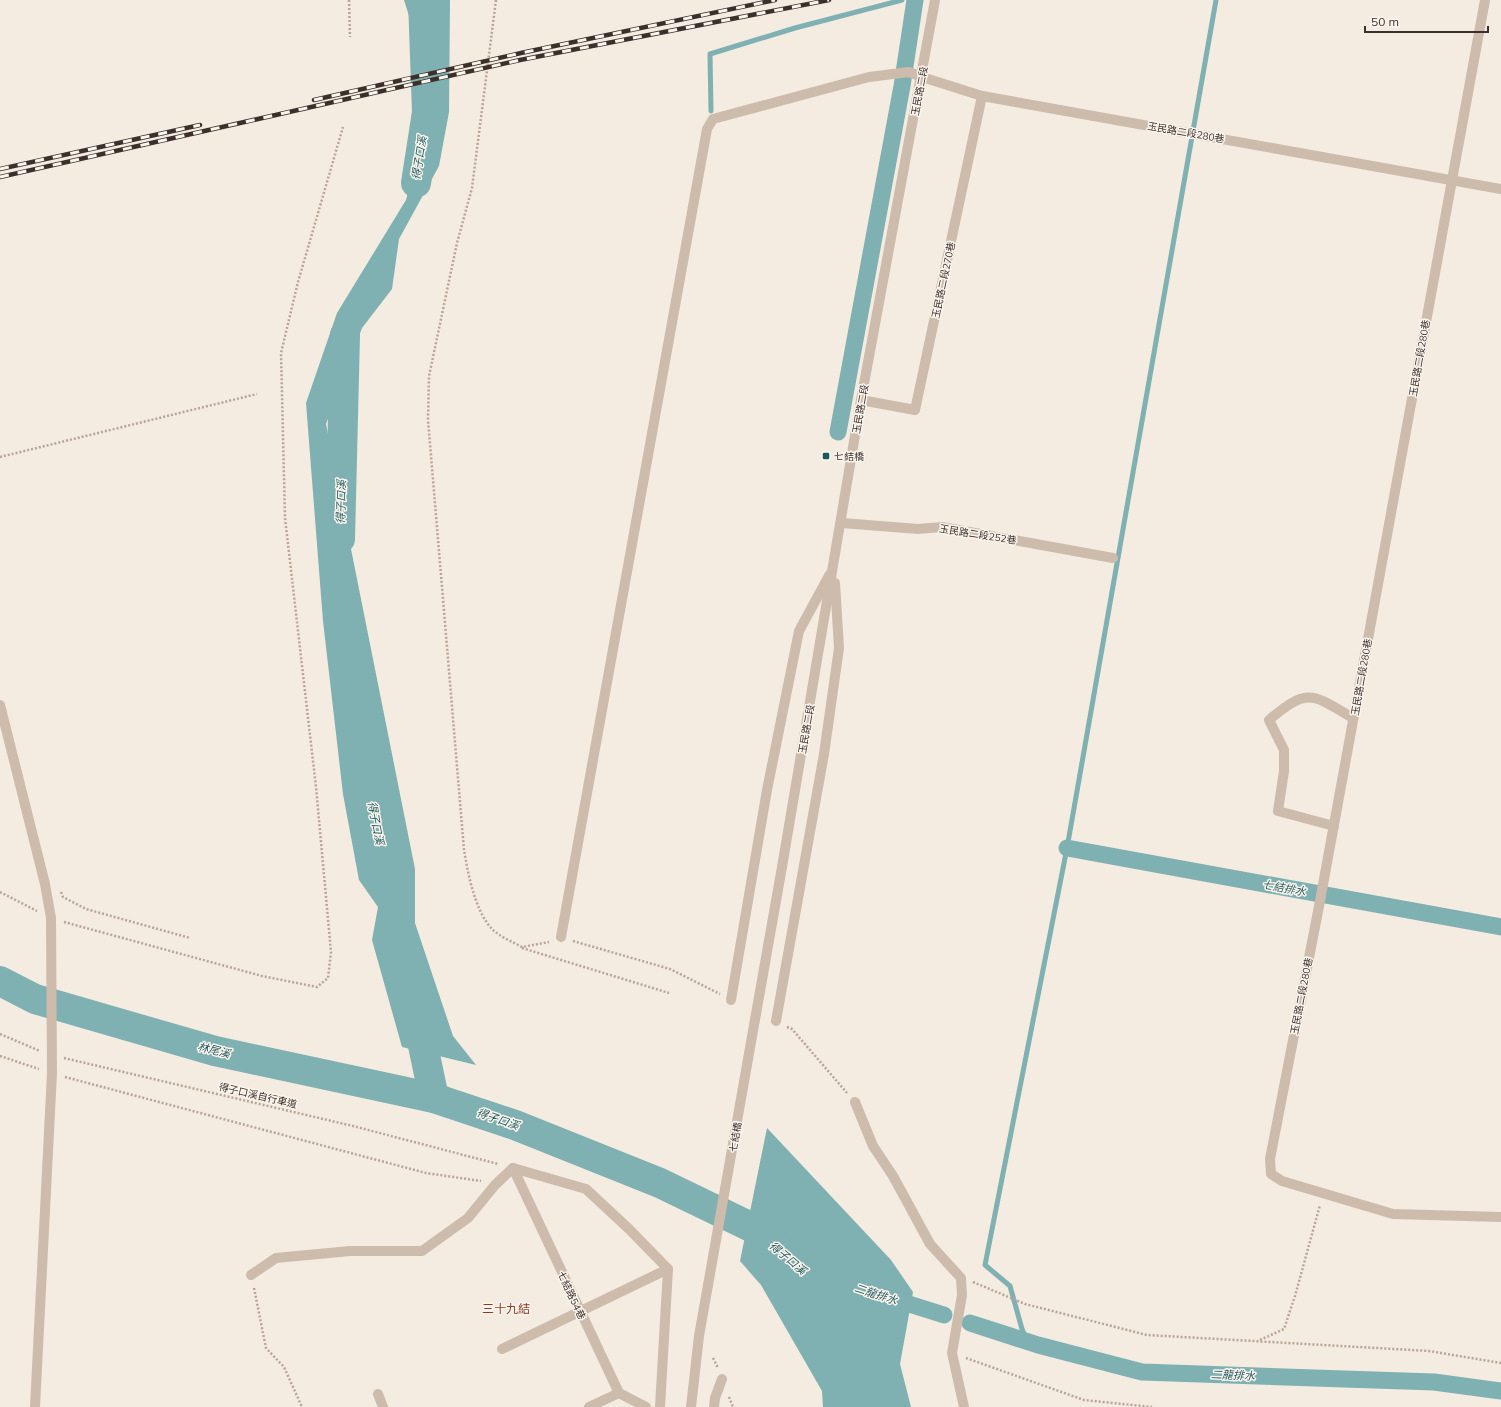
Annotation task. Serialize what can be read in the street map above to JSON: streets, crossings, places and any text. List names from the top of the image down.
{
  "streets": {
    "street": [
      "玉民路二段",
      "玉民路二段280巷",
      "玉民路二段270巷",
      "玉民路二段252巷",
      "七結橋",
      "七結路54巷"
    ],
    "path": ["得子口溪自行車道"]
  },
  "crossings": [
    ["玉民路二段", "玉民路二段280巷"],
    ["玉民路二段", "玉民路二段270巷"],
    ["玉民路二段", "玉民路二段252巷"],
    ["玉民路二段", "七結橋"],
    ["玉民路二段280巷", "玉民路二段270巷"],
    ["得子口溪自行車道", "七結路54巷"]
  ],
  "districts": ["三十九結"],
  "water": [
    "得子口溪",
    "七結排水",
    "林尾溪",
    "二龍排水"
  ],
  "places": {
    "transit": ["七結橋"]
  },
  "scale_bar": "50 m"
}
